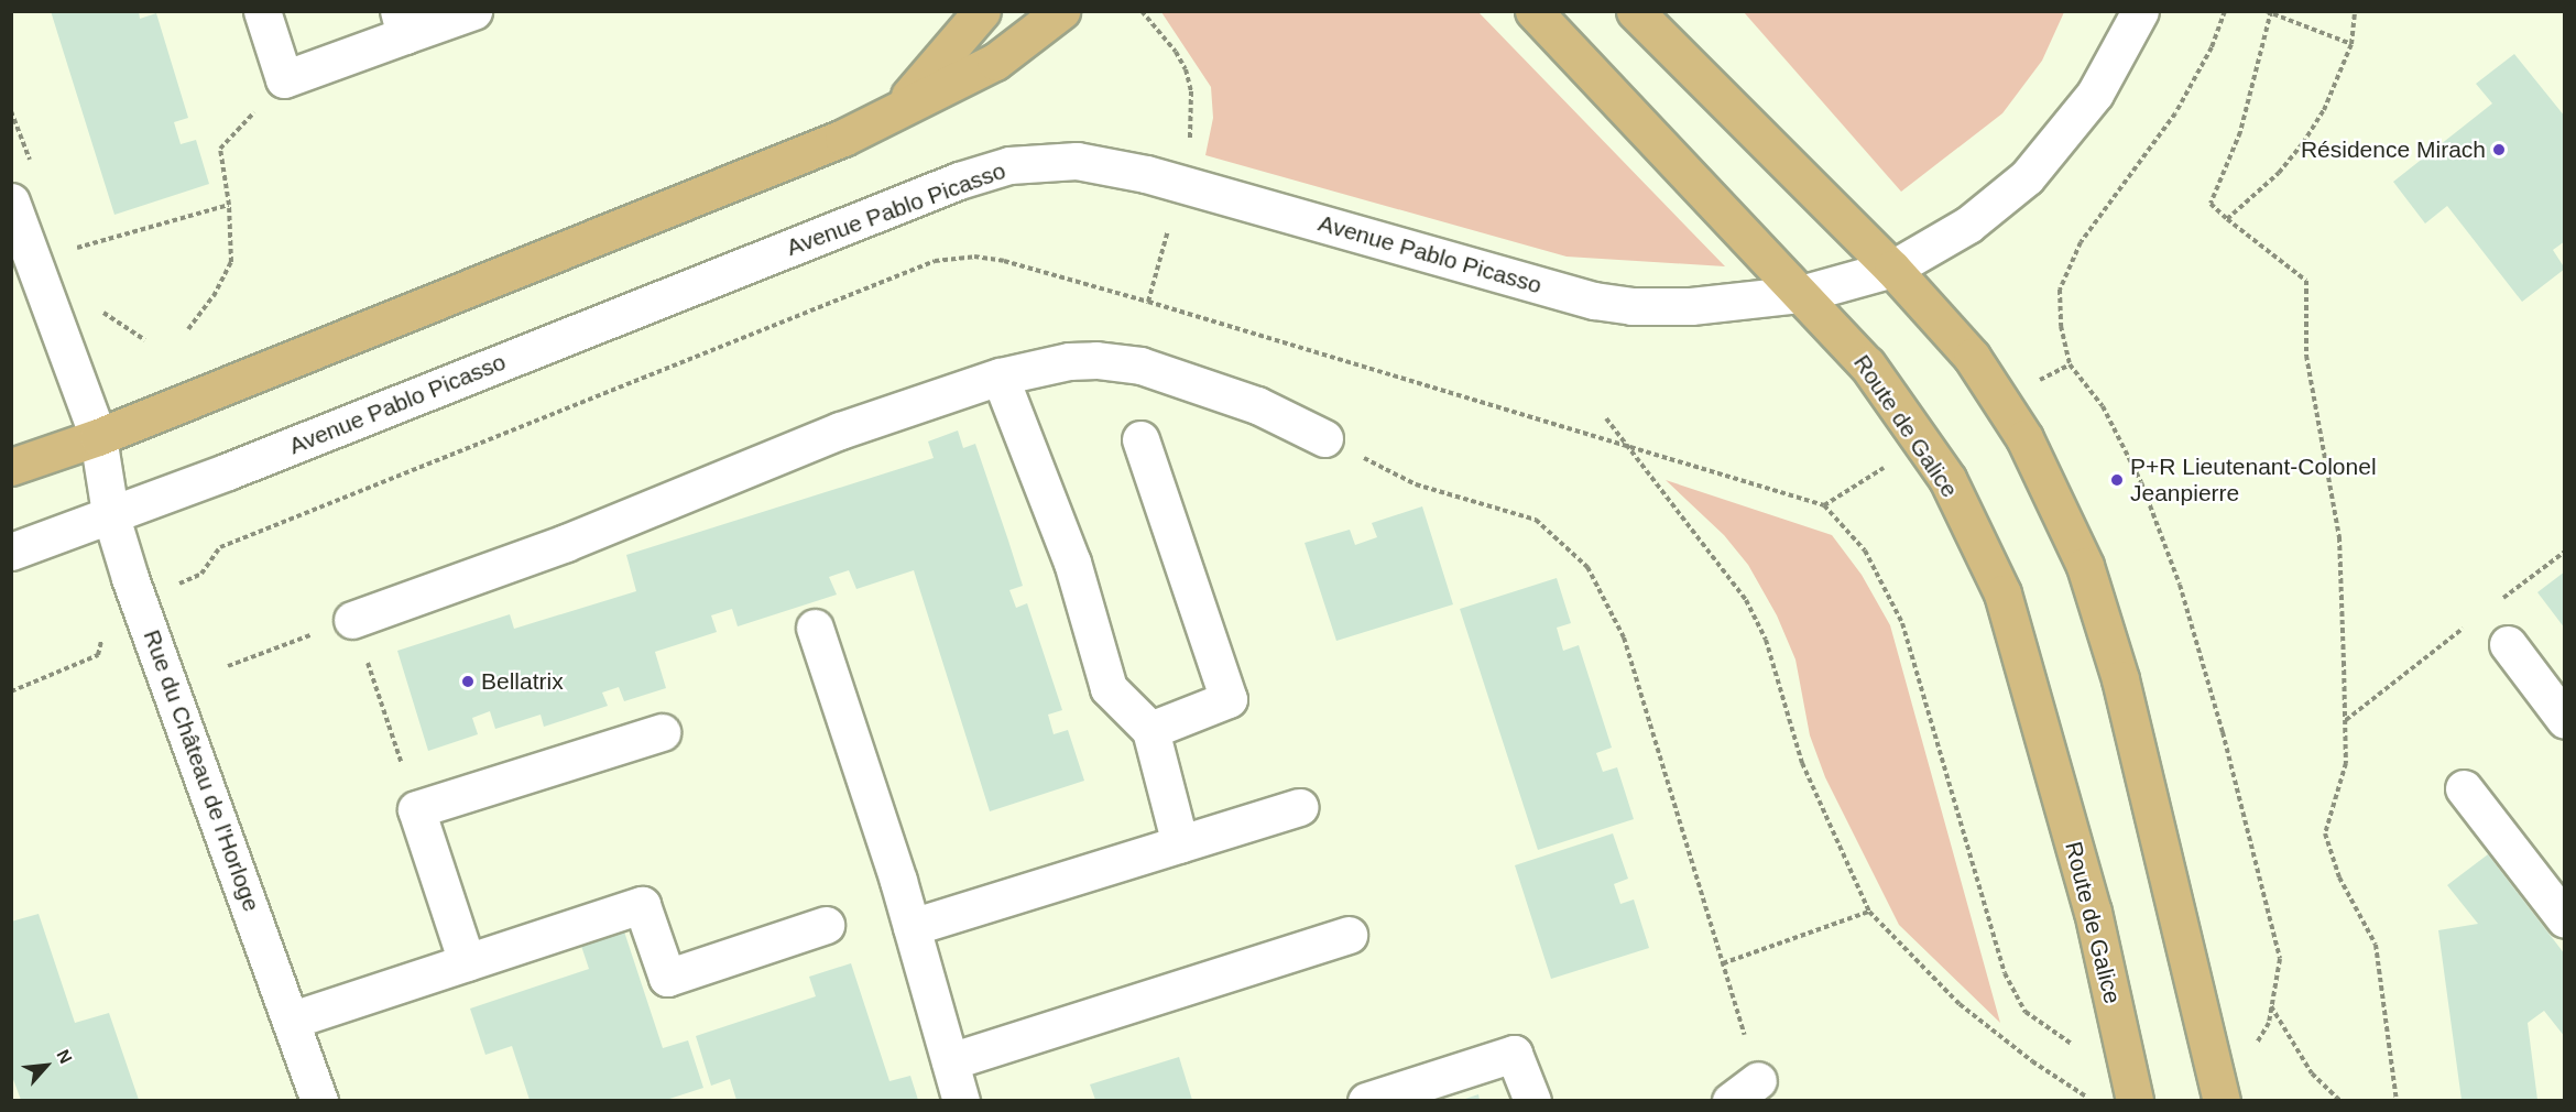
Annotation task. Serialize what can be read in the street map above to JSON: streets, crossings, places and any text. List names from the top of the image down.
{
  "streets": {
    "main road": ["Route de Galice"],
    "street": ["Avenue Pablo Picasso", "Rue du Château de l'Horloge"]
  },
  "crossings": [
    ["Avenue Pablo Picasso", "Route de Galice"],
    ["Avenue Pablo Picasso", "Rue du Château de l'Horloge"]
  ],
  "places": ["Résidence Mirach", "P+R Lieutenant-Colonel Jeanpierre", "Bellatrix"],
  "north": "top right"
}
